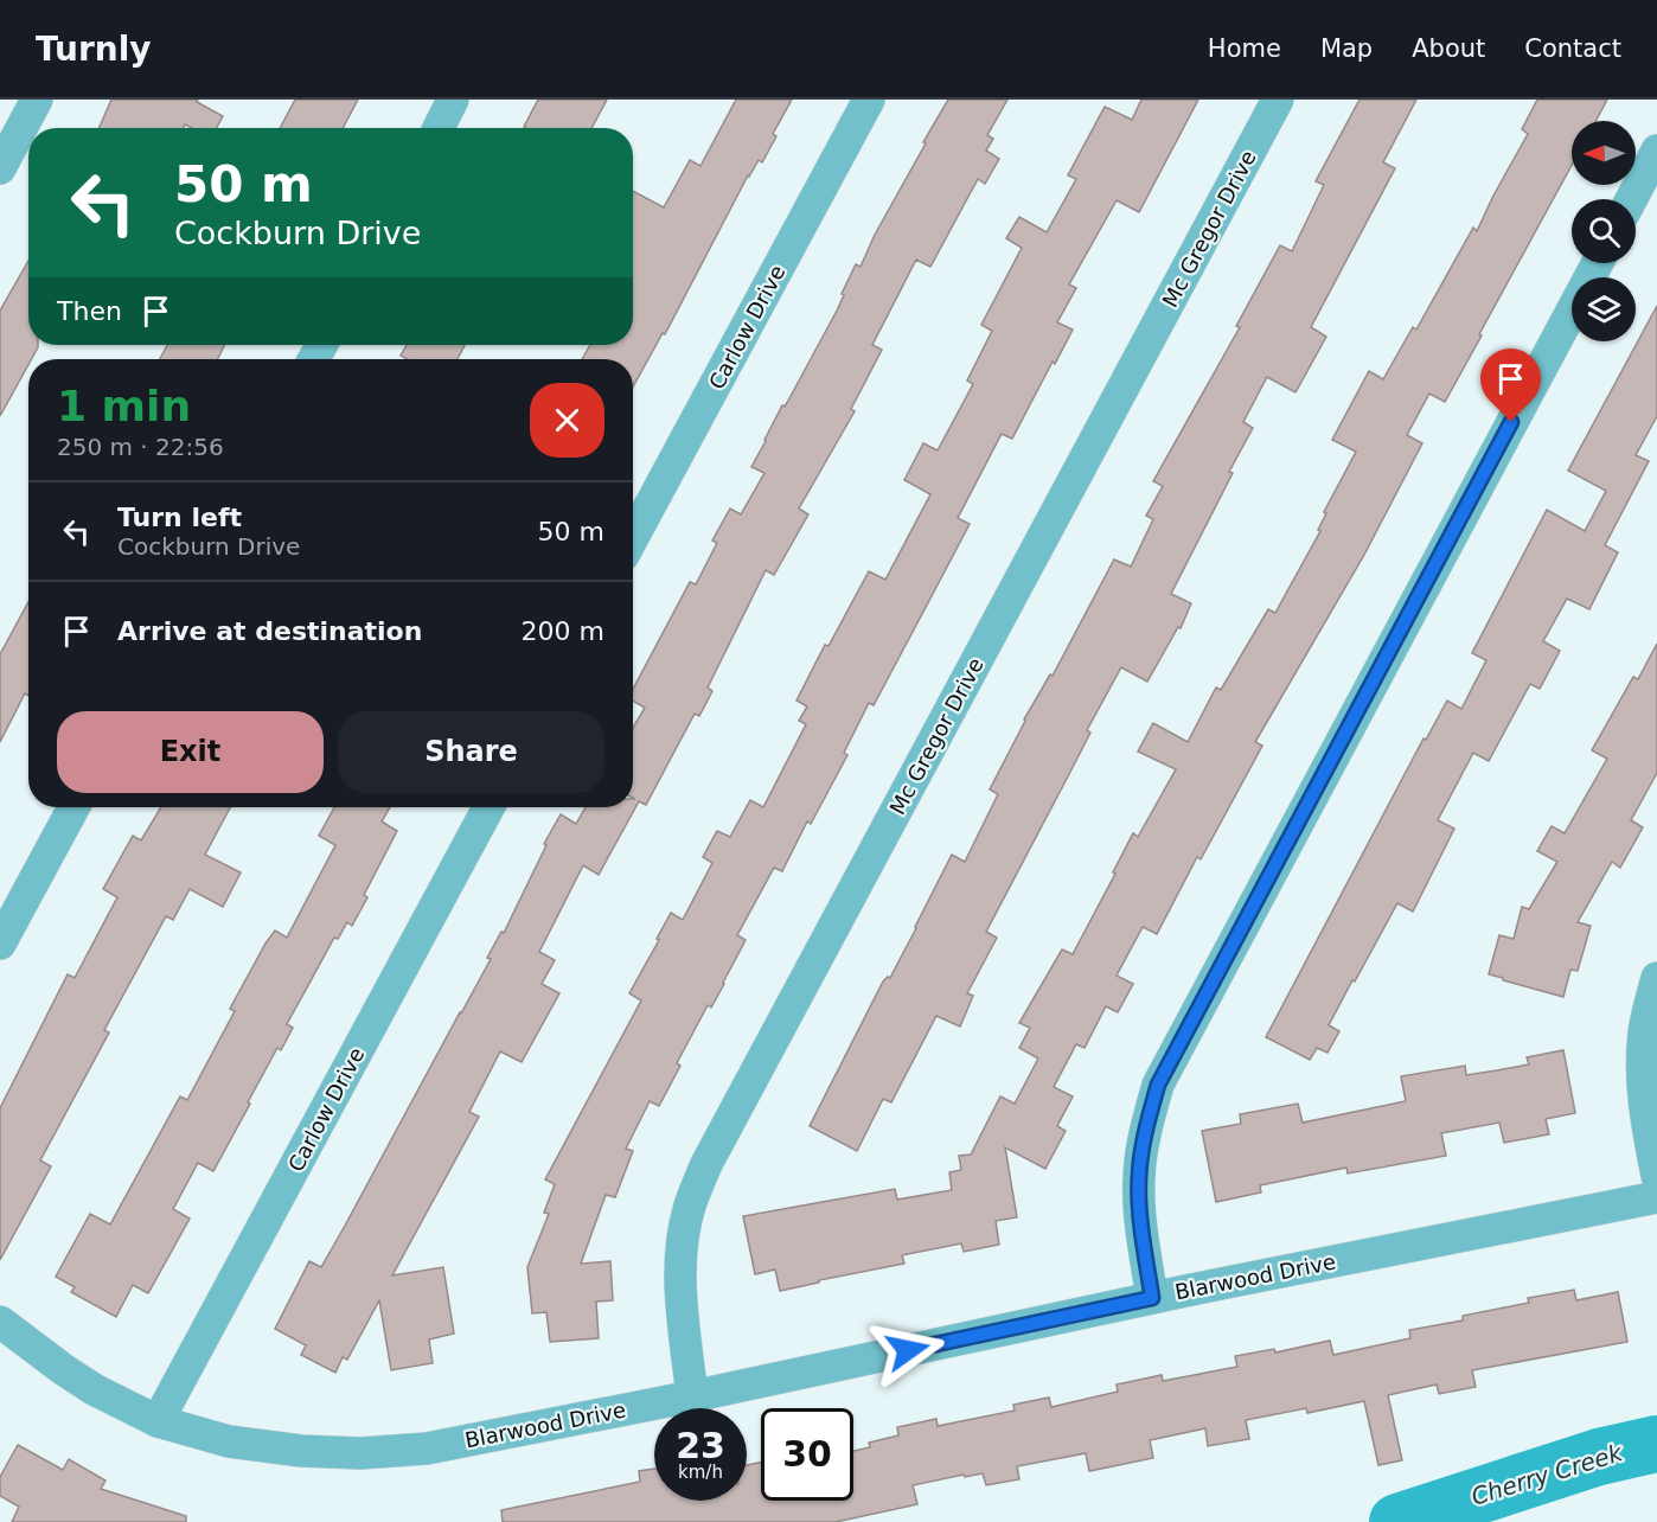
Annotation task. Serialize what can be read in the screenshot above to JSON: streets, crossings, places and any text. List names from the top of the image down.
{
  "streets": {
    "street": ["Mc Gregor Drive", "Carlow Drive", "Blarwood Drive"]
  },
  "crossings": [
    ["Mc Gregor Drive", "Blarwood Drive"],
    ["Carlow Drive", "Blarwood Drive"]
  ],
  "water": ["Cherry Creek"],
  "north": "left",
  "page": {
    "header": "Turnly",
    "nav": [
      "Home",
      "Map",
      "About",
      "Contact"
    ],
    "turn": ["50 m", "Cockburn Drive"],
    "then": "Then",
    "heading": ["1 min", "250 m · 22:56"],
    "list": [
      {
        "name": "Turn left",
        "note": "Cockburn Drive",
        "value": "50 m"
      },
      {
        "name": "Arrive at destination",
        "value": "200 m"
      }
    ],
    "buttons": ["Exit", "Share"],
    "speed": "23 km/h",
    "limit": "30"
  }
}
